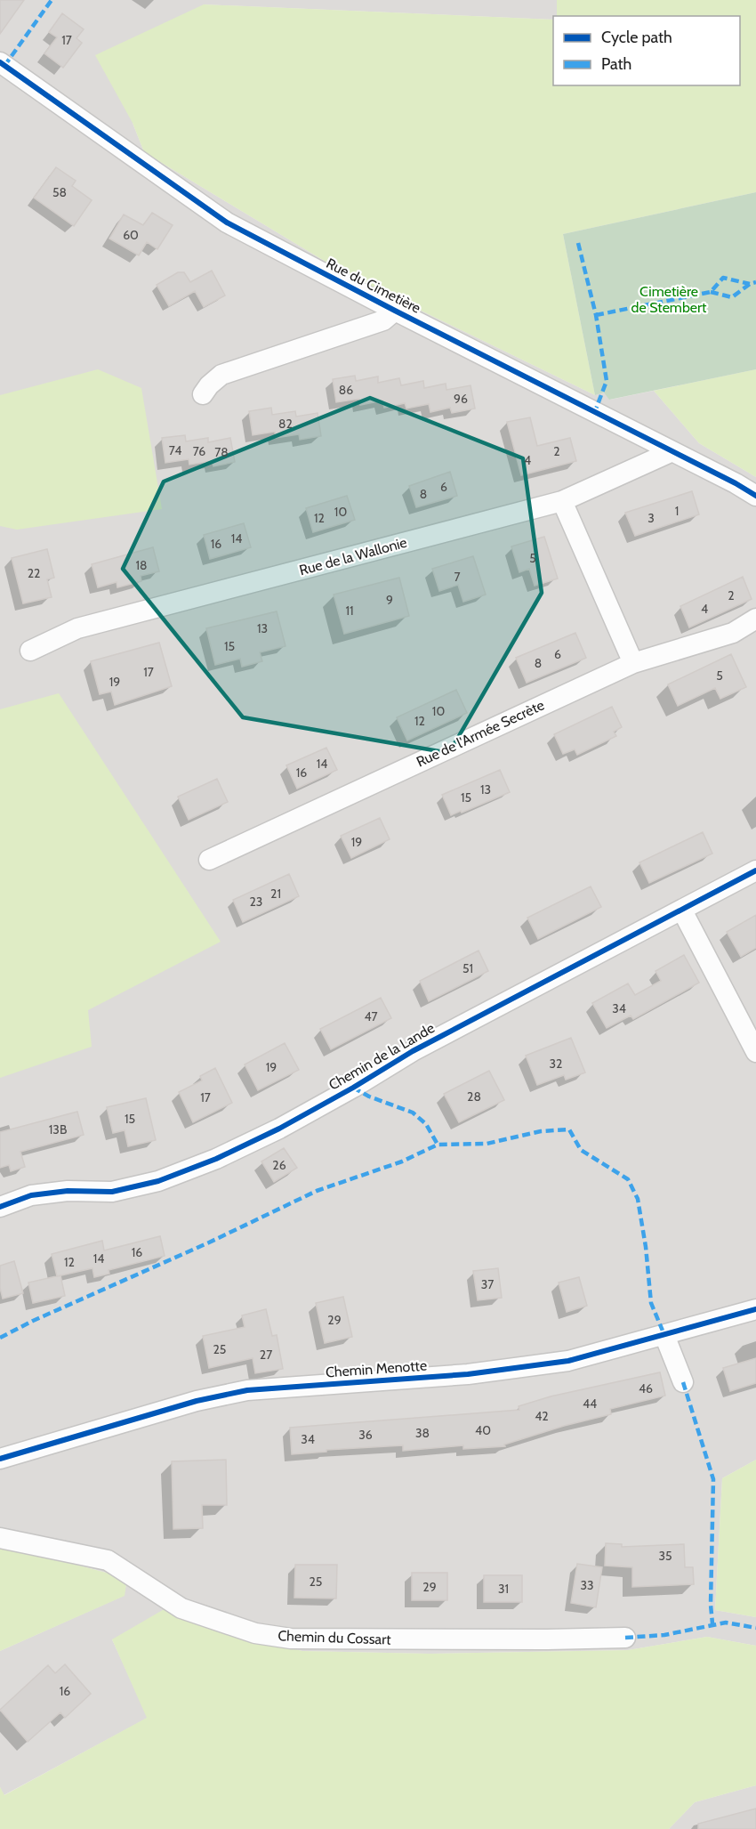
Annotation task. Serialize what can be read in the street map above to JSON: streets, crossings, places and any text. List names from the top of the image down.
{
  "streets": {
    "street": [
      "Rue du Cimetière",
      "Rue de la Wallonie",
      "Rue de l'Armée Secrète",
      "Chemin de la Lande",
      "Chemin Menotte",
      "Chemin du Cossart"
    ]
  },
  "crossings": [
    ["Rue du Cimetière", "Rue de la Wallonie"]
  ],
  "parks": ["Cimetière de Stembert"],
  "house_numbers": [
    "17",
    "58",
    "60",
    "86",
    "96",
    "82",
    "74",
    "76",
    "2",
    "78",
    "4",
    "6",
    "8",
    "1",
    "10",
    "12",
    "3",
    "14",
    "16",
    "5",
    "18",
    "22",
    "7",
    "2",
    "9",
    "4",
    "11",
    "13",
    "15",
    "6",
    "8",
    "17",
    "5",
    "19",
    "10",
    "12",
    "14",
    "16",
    "13",
    "15",
    "19",
    "21",
    "23",
    "51",
    "34",
    "47",
    "32",
    "19",
    "28",
    "17",
    "15",
    "13B",
    "26",
    "16",
    "14",
    "12",
    "37",
    "29",
    "25",
    "27",
    "46",
    "44",
    "42",
    "40",
    "38",
    "36",
    "34",
    "35",
    "25",
    "33",
    "29",
    "31",
    "16"
  ],
  "legend": ["Cycle path", "Path"]
}
